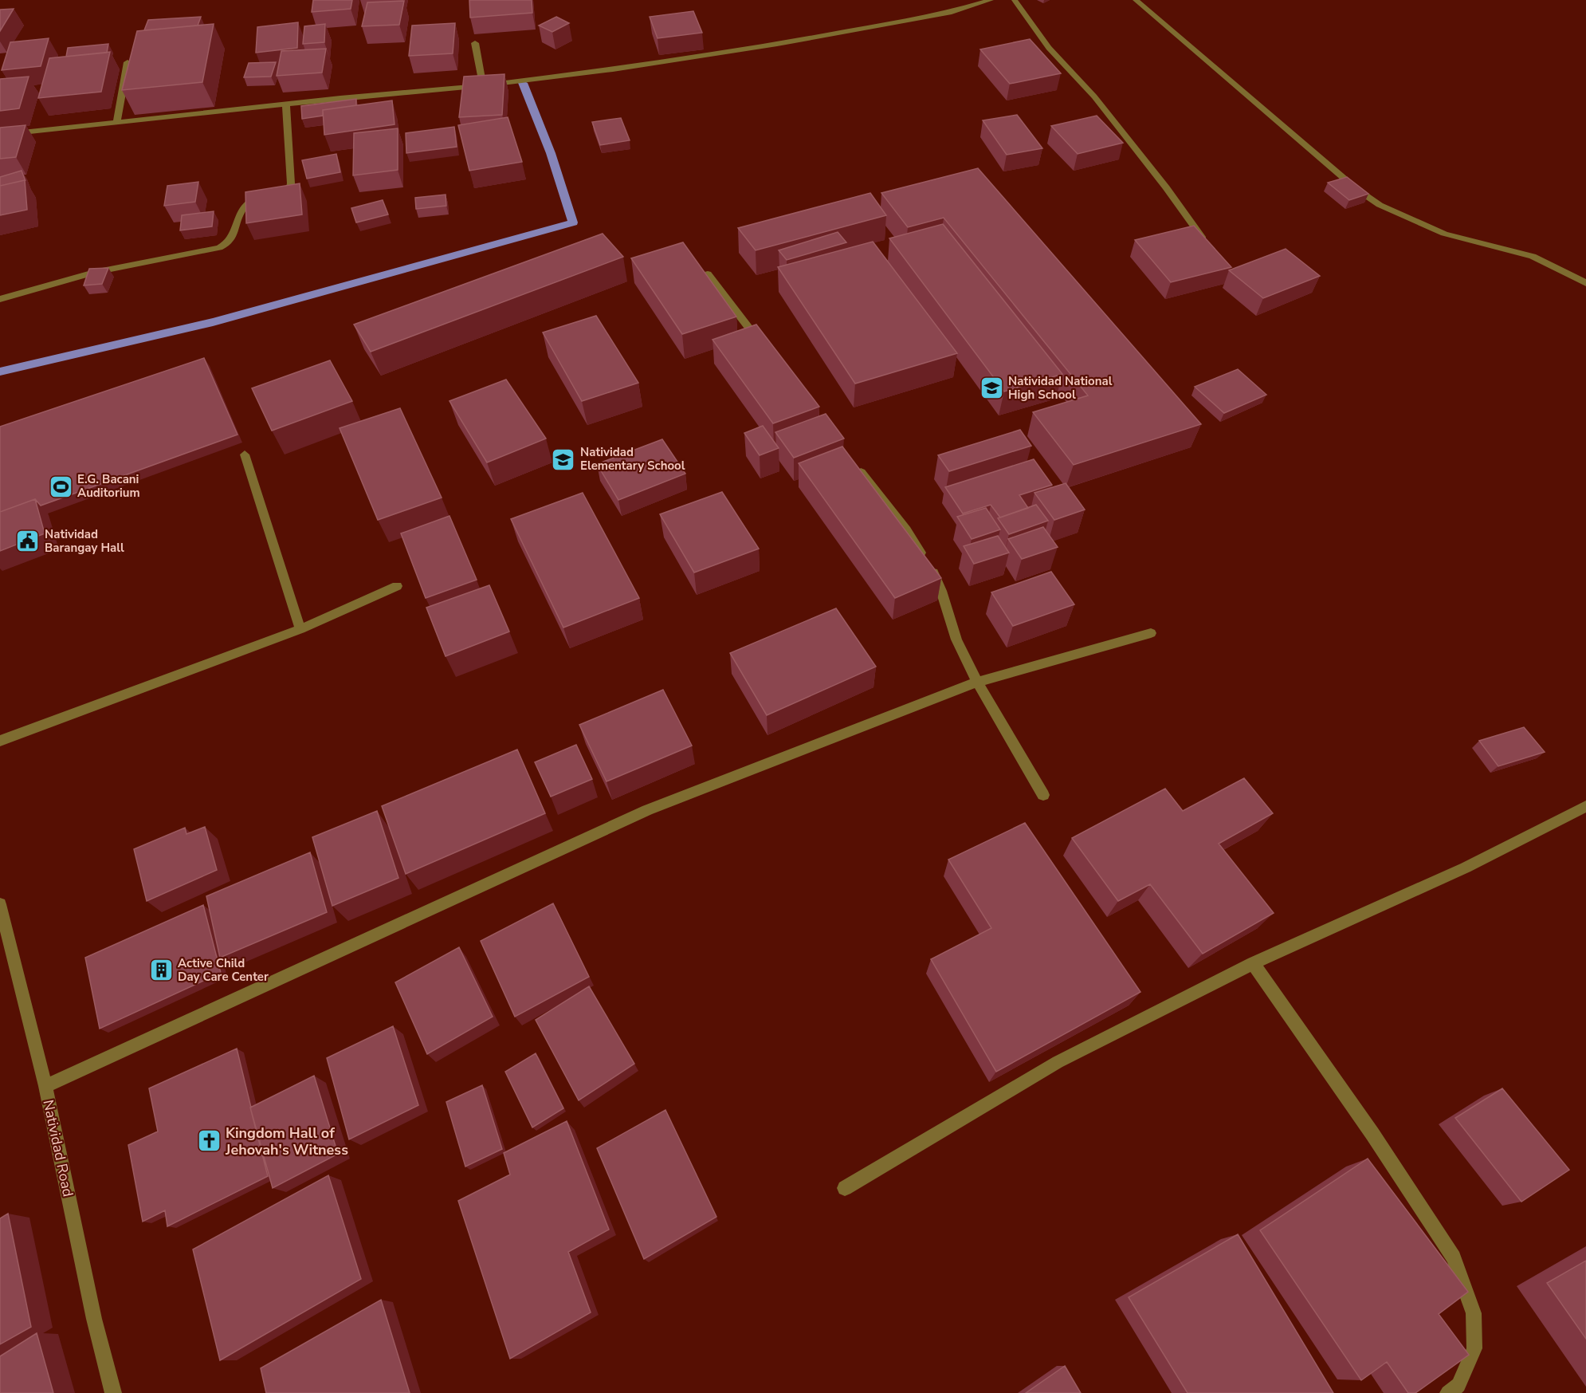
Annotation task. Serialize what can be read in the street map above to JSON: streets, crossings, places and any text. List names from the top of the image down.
{
  "streets": {
    "street": ["Natividad Road"]
  },
  "places": {
    "school or university": ["Natividad National High School", "Natividad Elementary School"],
    "sports": ["E.G. Bacani Auditorium"],
    "public building": ["Natividad Barangay Hall"],
    "building": ["Active Child Day Care Center"],
    "church": ["Kingdom Hall of Jehovah's Witness"]
  }
}
